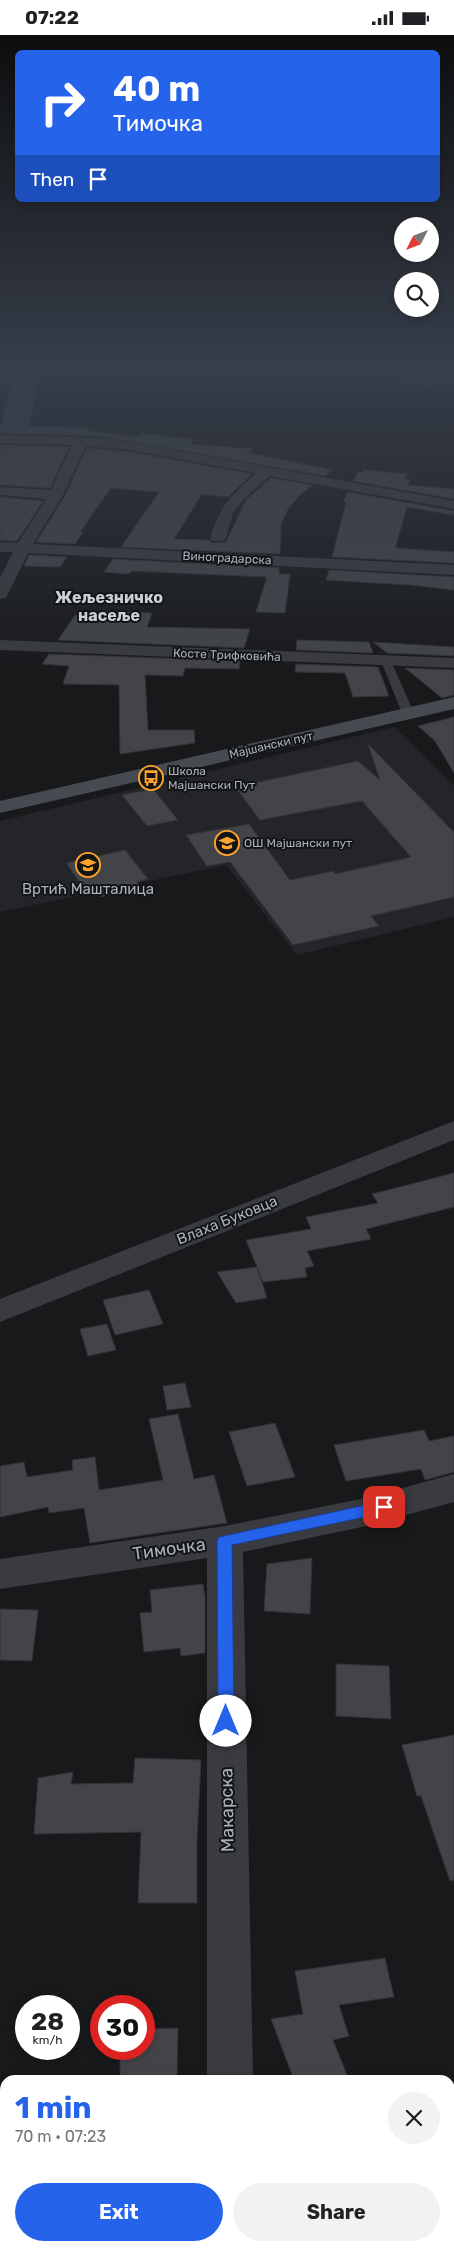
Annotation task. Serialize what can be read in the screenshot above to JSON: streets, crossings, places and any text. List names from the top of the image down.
{
  "streets": {
    "street": [
      "Виноградарска",
      "Косте Трифковића",
      "Мајшански пут",
      "Влаха Буковца",
      "Тимочка",
      "Макарска"
    ]
  },
  "crossings": [
    ["Тимочка", "Макарска"]
  ],
  "districts": ["Жељезничко насеље"],
  "places": {
    "bus stop": ["Школа Мајшански Пут"],
    "school or university": ["ОШ Мајшански пут", "Вртић Машталица"]
  },
  "north": "bottom left",
  "page": {
    "status": "07:22",
    "turn": ["40 m", "Тимочка"],
    "then": "Then",
    "speed": "28 km/h",
    "limit": "30",
    "heading": ["1 min", "70 m · 07:23"],
    "buttons": ["Exit", "Share"]
  }
}
